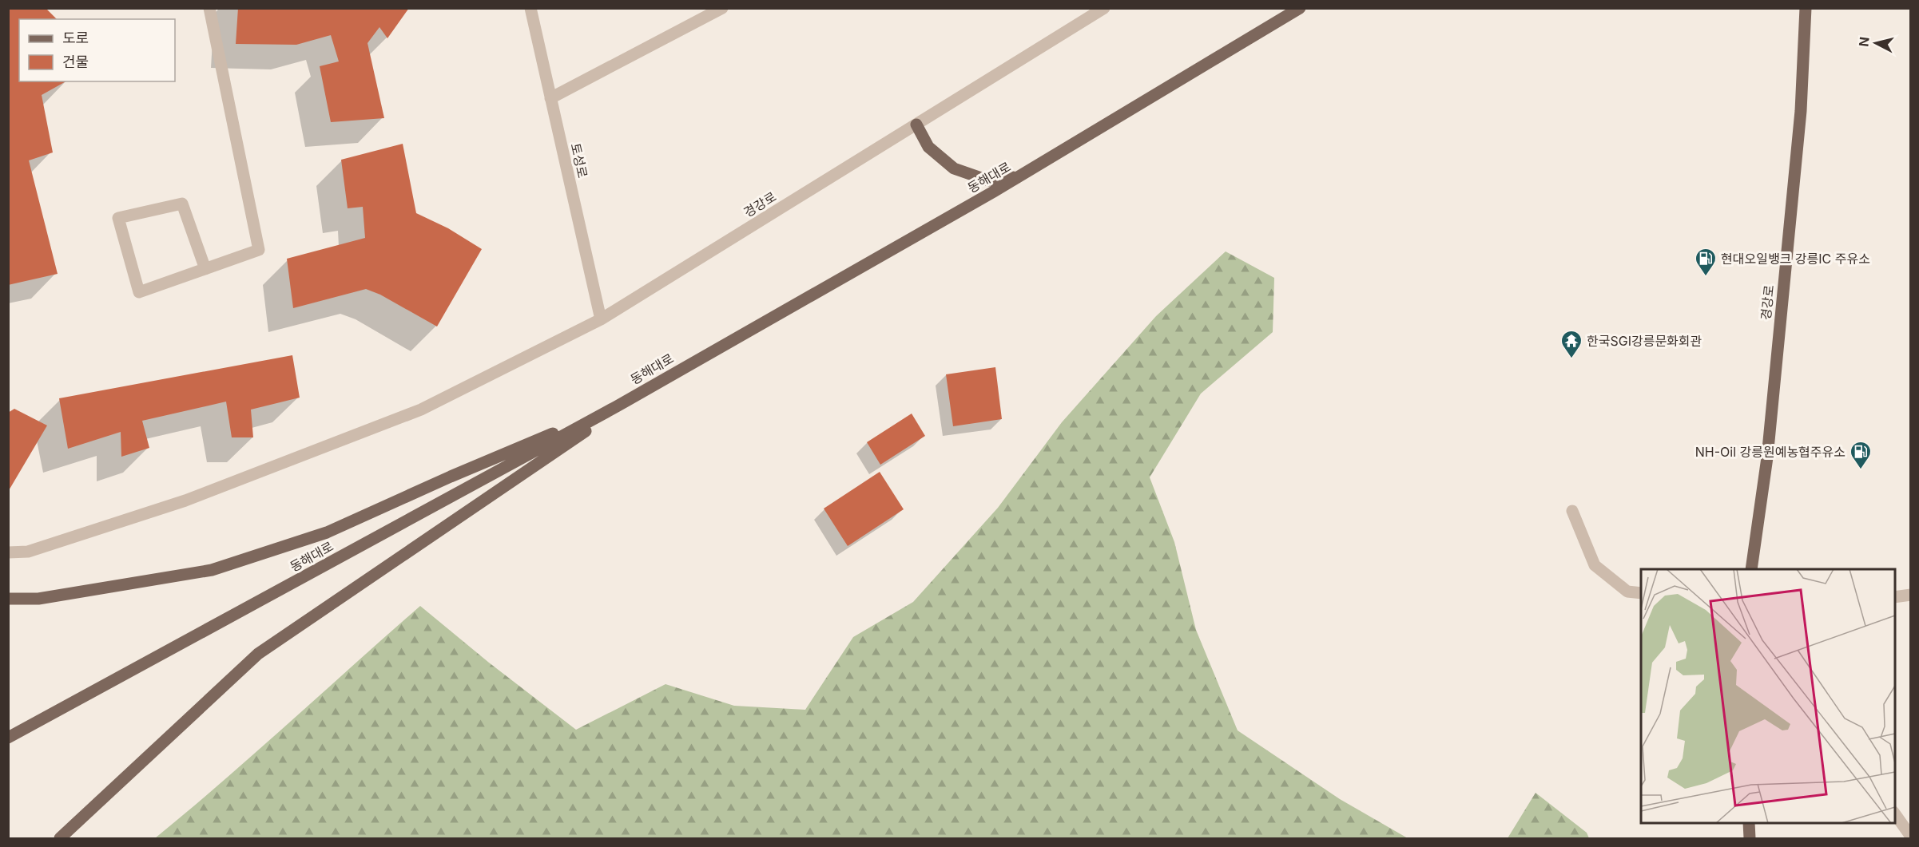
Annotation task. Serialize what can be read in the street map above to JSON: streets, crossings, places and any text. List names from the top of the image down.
{
  "streets": {
    "main road": ["동해대로", "경강로"],
    "street": ["토성로"]
  },
  "crossings": [
    ["토성로", "경강로"]
  ],
  "places": {
    "fuel station": ["현대오일뱅크 강릉IC 주유소", "NH-Oil 강릉원예농협주유소"],
    "temple": ["한국SGI강릉문화회관"]
  },
  "legend": ["도로", "건물"],
  "north": "left"
}
